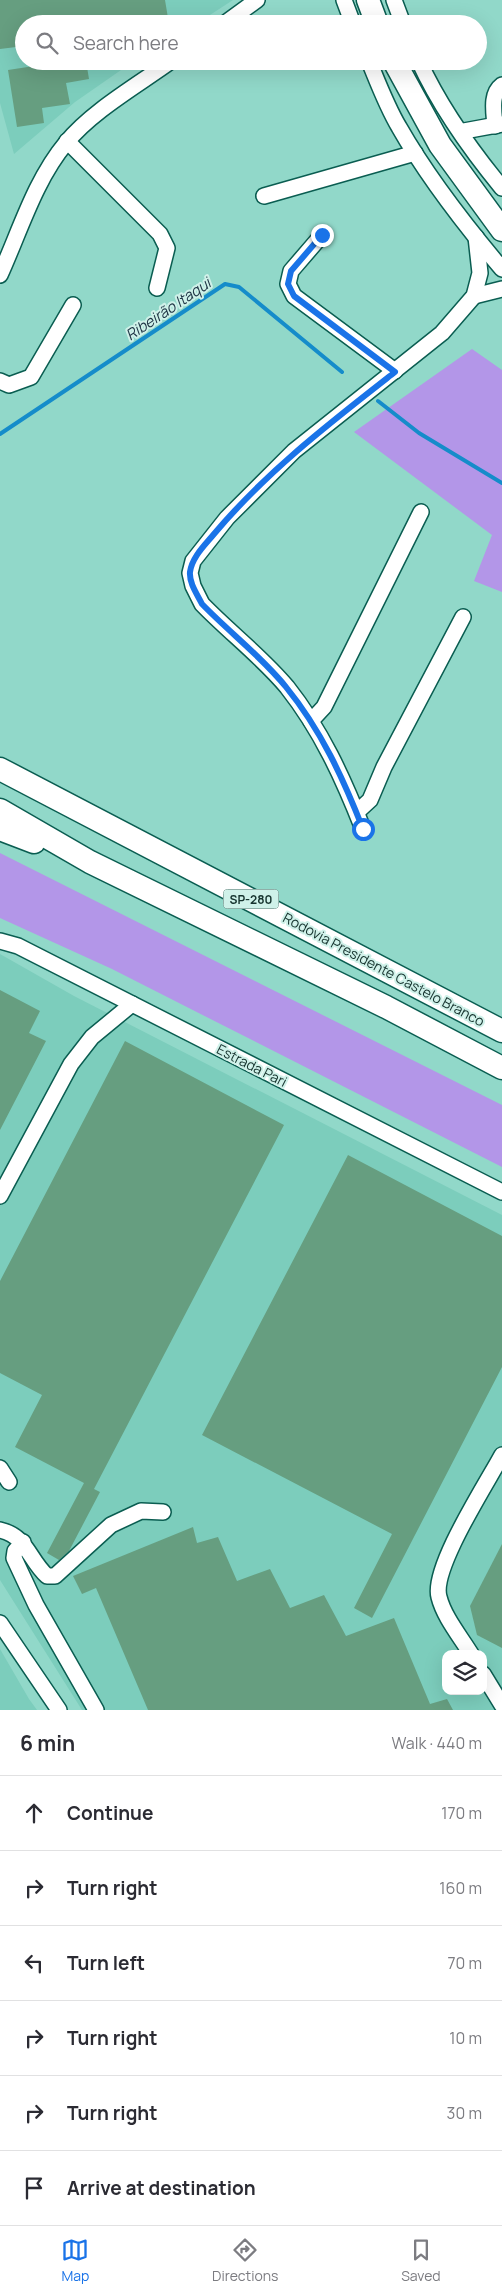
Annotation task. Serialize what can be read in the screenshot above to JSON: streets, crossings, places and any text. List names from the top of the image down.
{
  "streets": {
    "highway": ["SP-280", "Rodovia Presidente Castelo Branco"],
    "street": ["Estrada Pari"]
  },
  "water": ["Ribeirão Itaqui"],
  "page": {
    "search": "Search here",
    "heading": ["6 min", "Walk · 440 m"],
    "list": [
      ["Continue", "170 m"],
      ["Turn right", "160 m"],
      ["Turn left", "70 m"],
      ["Turn right", "10 m"],
      ["Turn right", "30 m"],
      "Arrive at destination"
    ],
    "nav": ["Map", "Directions", "Saved"]
  }
}
